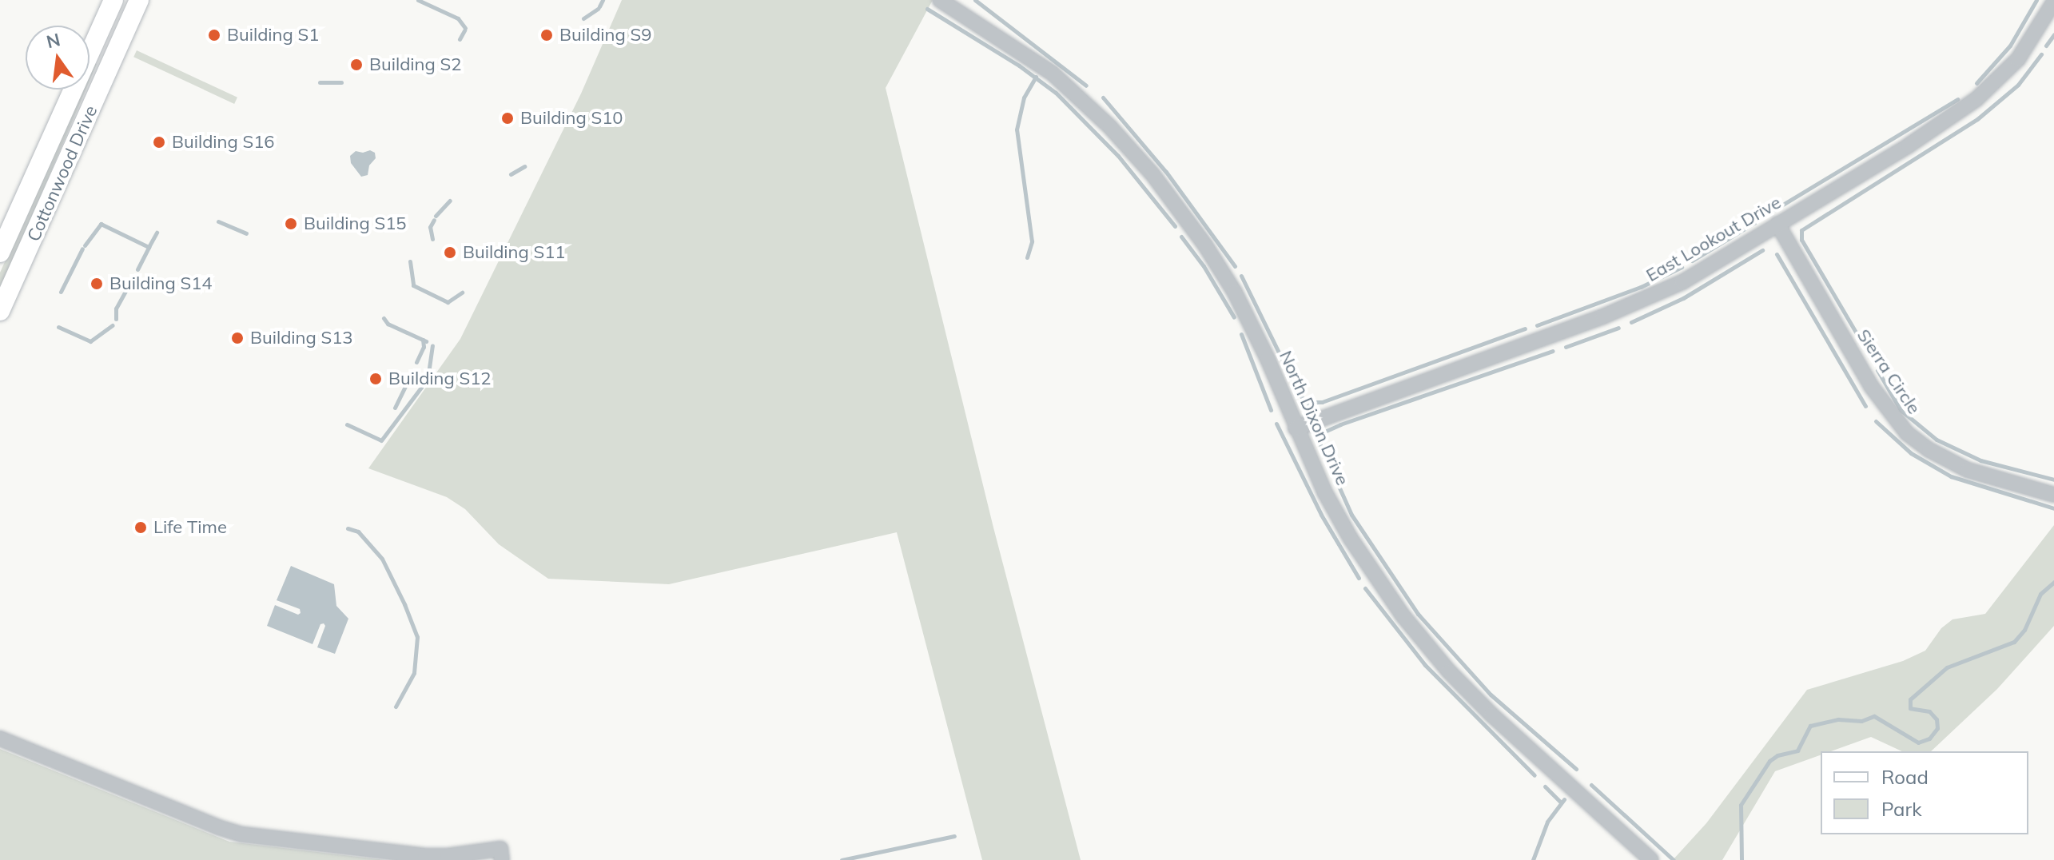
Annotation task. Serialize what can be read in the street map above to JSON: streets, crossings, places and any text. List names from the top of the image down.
{
  "streets": {
    "main road": ["Cottonwood Drive"],
    "street": ["East Lookout Drive", "Sierra Circle", "North Dixon Drive"]
  },
  "crossings": [
    ["East Lookout Drive", "Sierra Circle"],
    ["East Lookout Drive", "North Dixon Drive"]
  ],
  "places": [
    "Building S1",
    "Building S9",
    "Building S2",
    "Building S10",
    "Building S16",
    "Building S15",
    "Building S11",
    "Building S14",
    "Building S13",
    "Building S12",
    "Life Time"
  ],
  "legend": ["Road", "Park"],
  "north": "top"
}
